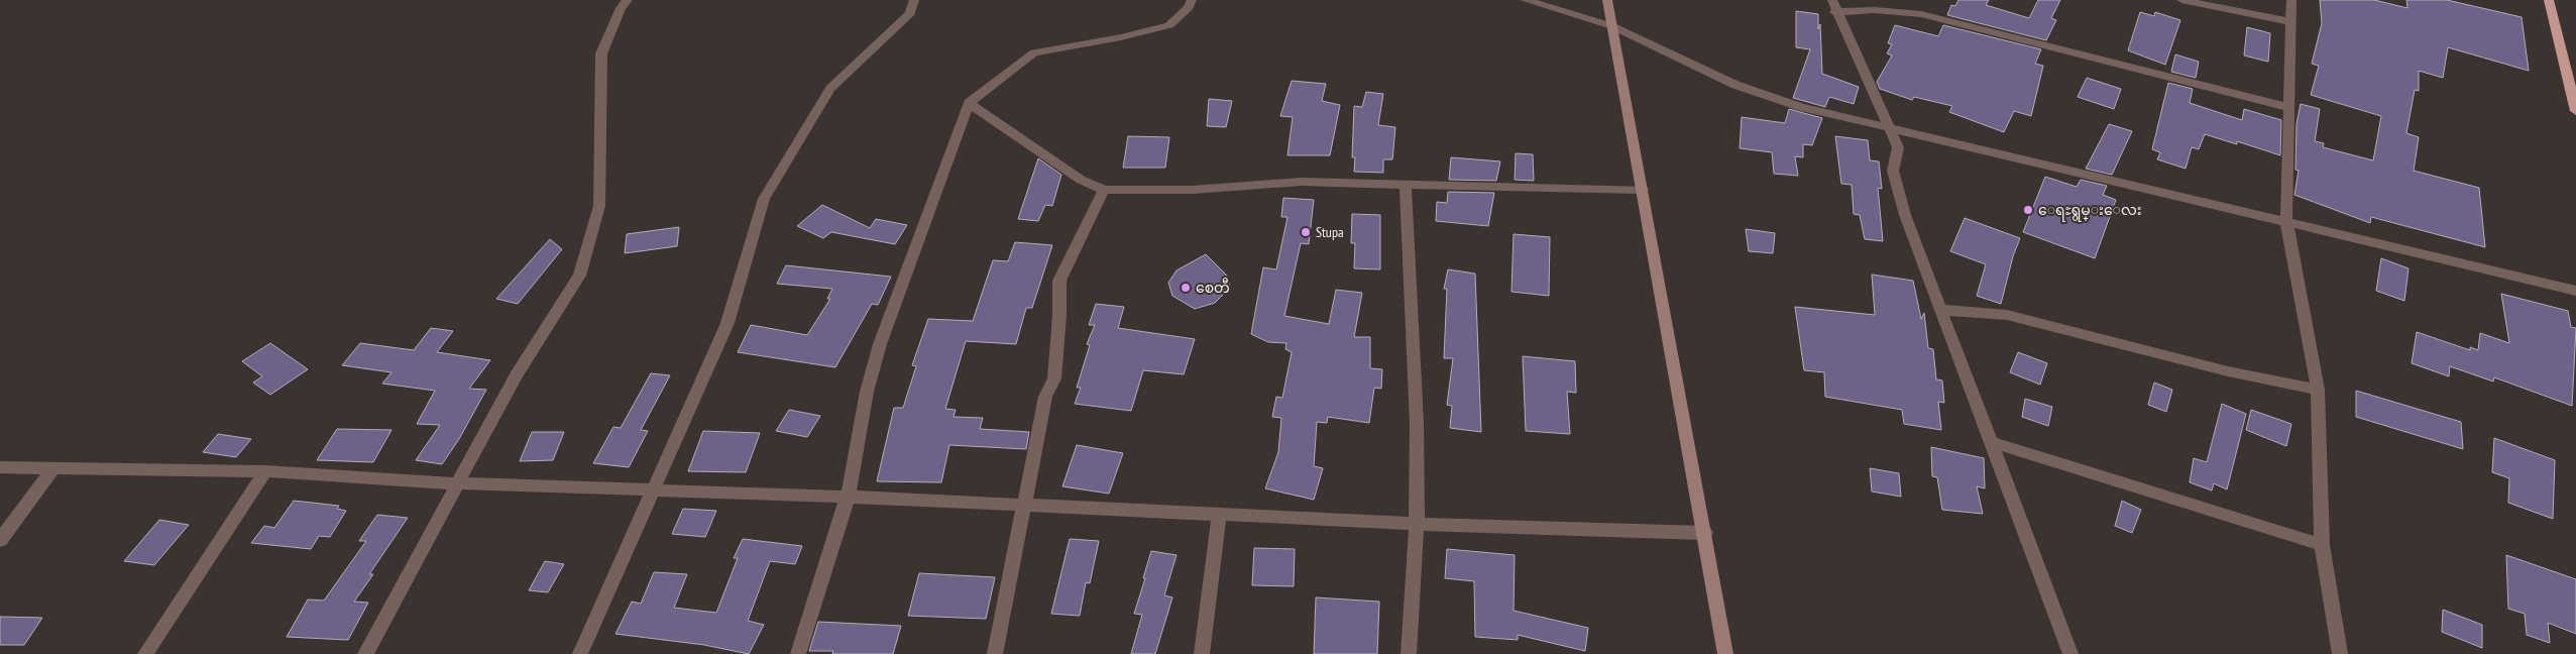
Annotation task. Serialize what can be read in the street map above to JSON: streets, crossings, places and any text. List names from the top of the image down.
{
  "places": ["ေရႊရွမ္းေလး", "Stupa", "စေတီ"]
}
